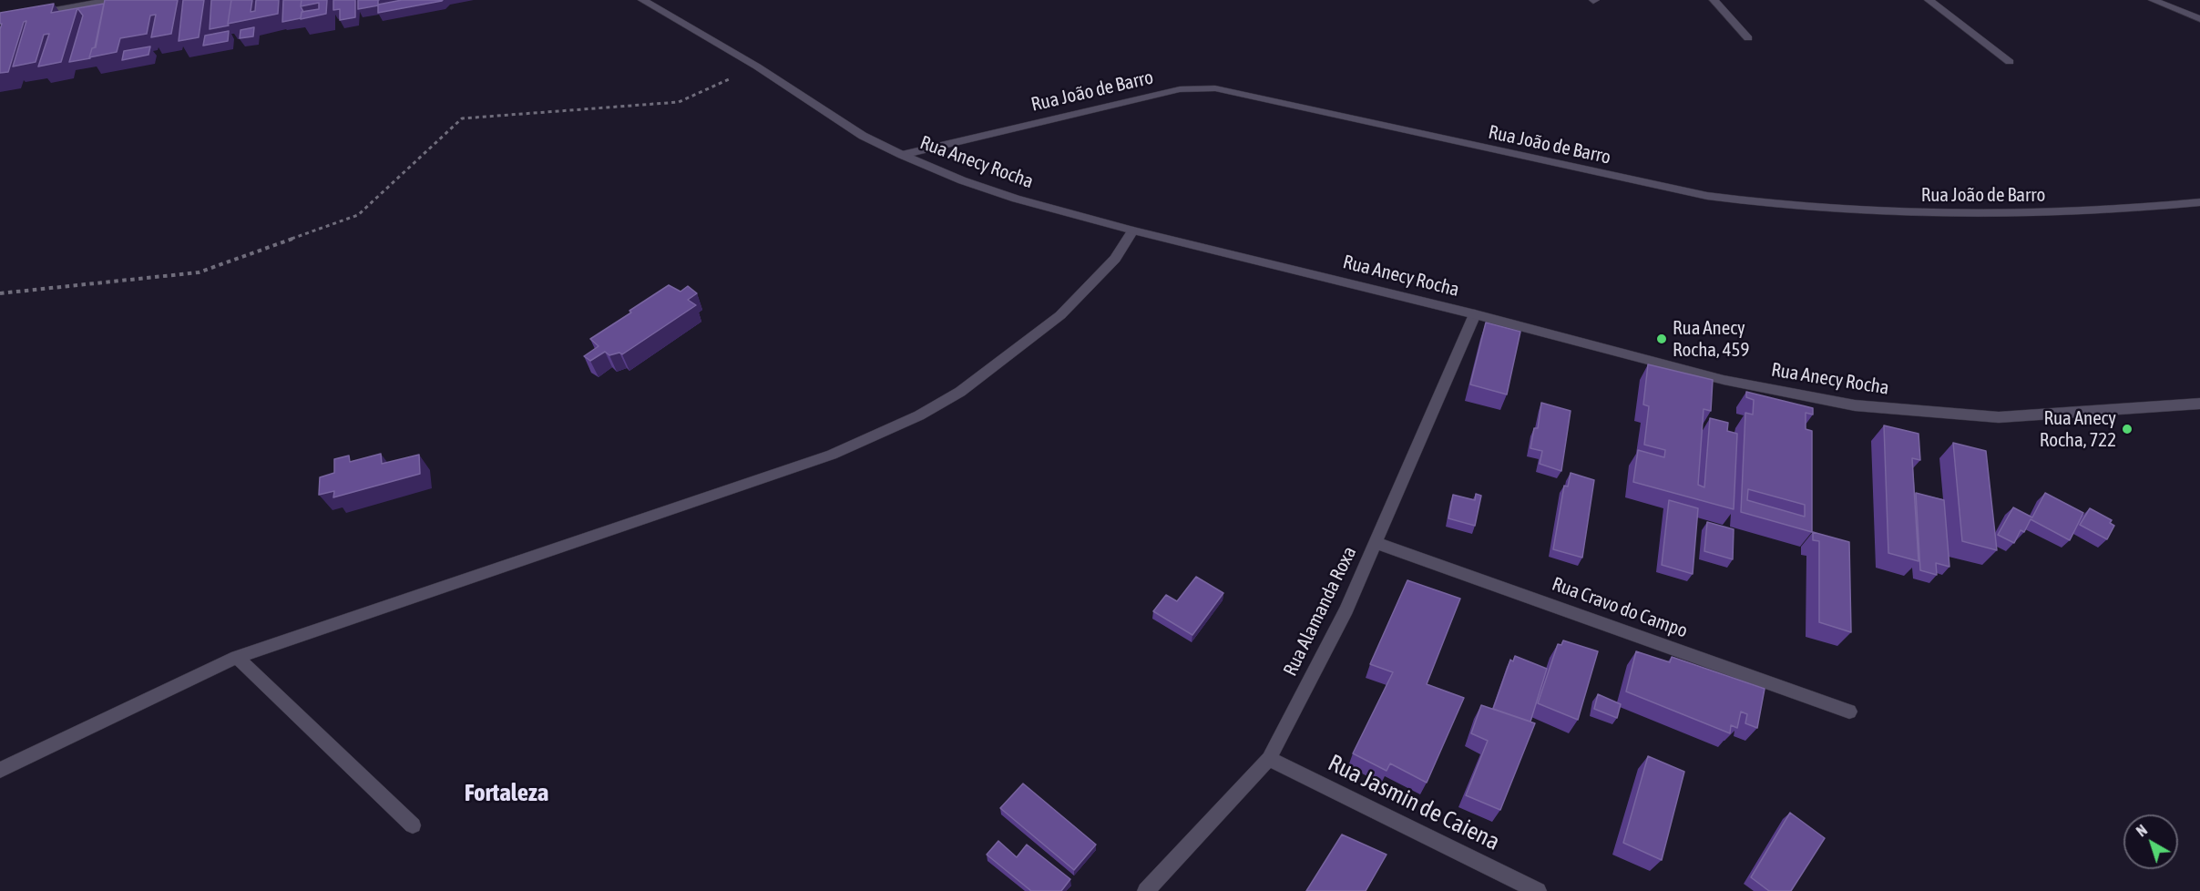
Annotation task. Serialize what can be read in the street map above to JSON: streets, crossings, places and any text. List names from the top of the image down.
{
  "streets": {
    "street": [
      "Rua João de Barro",
      "Rua Anecy Rocha",
      "Rua Cravo do Campo",
      "Rua Alamanda Roxa",
      "Rua Jasmin de Caiena"
    ]
  },
  "crossings": [
    ["Rua João de Barro", "Rua Anecy Rocha"],
    ["Rua Anecy Rocha", "Rua Alamanda Roxa"],
    ["Rua Cravo do Campo", "Rua Alamanda Roxa"],
    ["Rua Alamanda Roxa", "Rua Jasmin de Caiena"]
  ],
  "districts": ["Fortaleza"],
  "places": ["Rua Anecy Rocha, 459", "Rua Anecy Rocha, 722"],
  "north": "top left"
}
